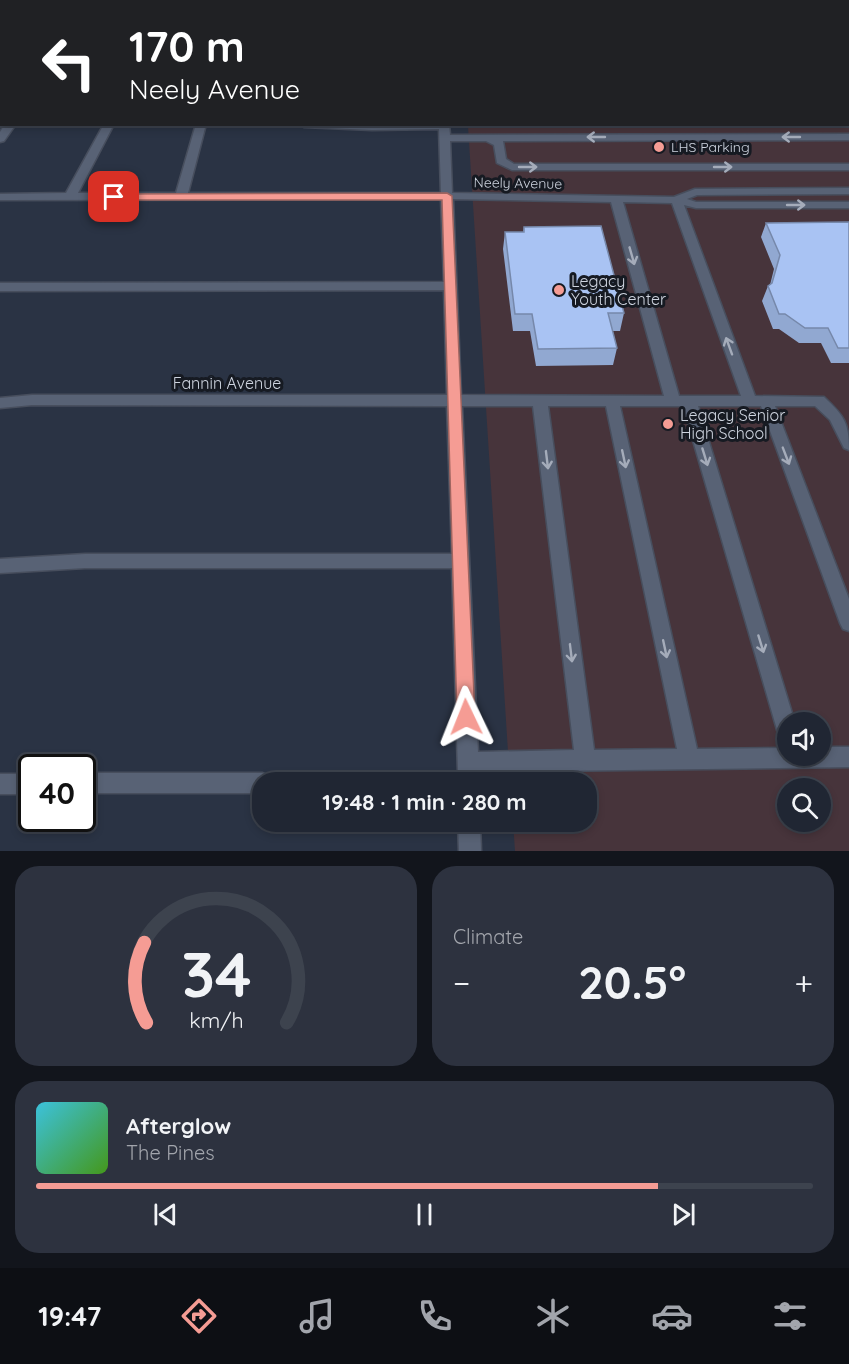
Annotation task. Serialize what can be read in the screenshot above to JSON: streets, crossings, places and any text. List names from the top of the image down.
{
  "streets": {
    "street": ["Neely Avenue", "Fannin Avenue"]
  },
  "places": ["LHS Parking", "Legacy Youth Center", "Legacy Senior High School"],
  "page": {
    "turn": ["170 m", "Neely Avenue"],
    "limit": "40",
    "trip": "19:48 · 1 min · 280 m",
    "tile": "Climate",
    "heat": ["−", "20.5°", "+"],
    "song": ["Afterglow", "The Pines"],
    "tabs": "19:47",
    "gauge": ["34", "km/h"]
  }
}
